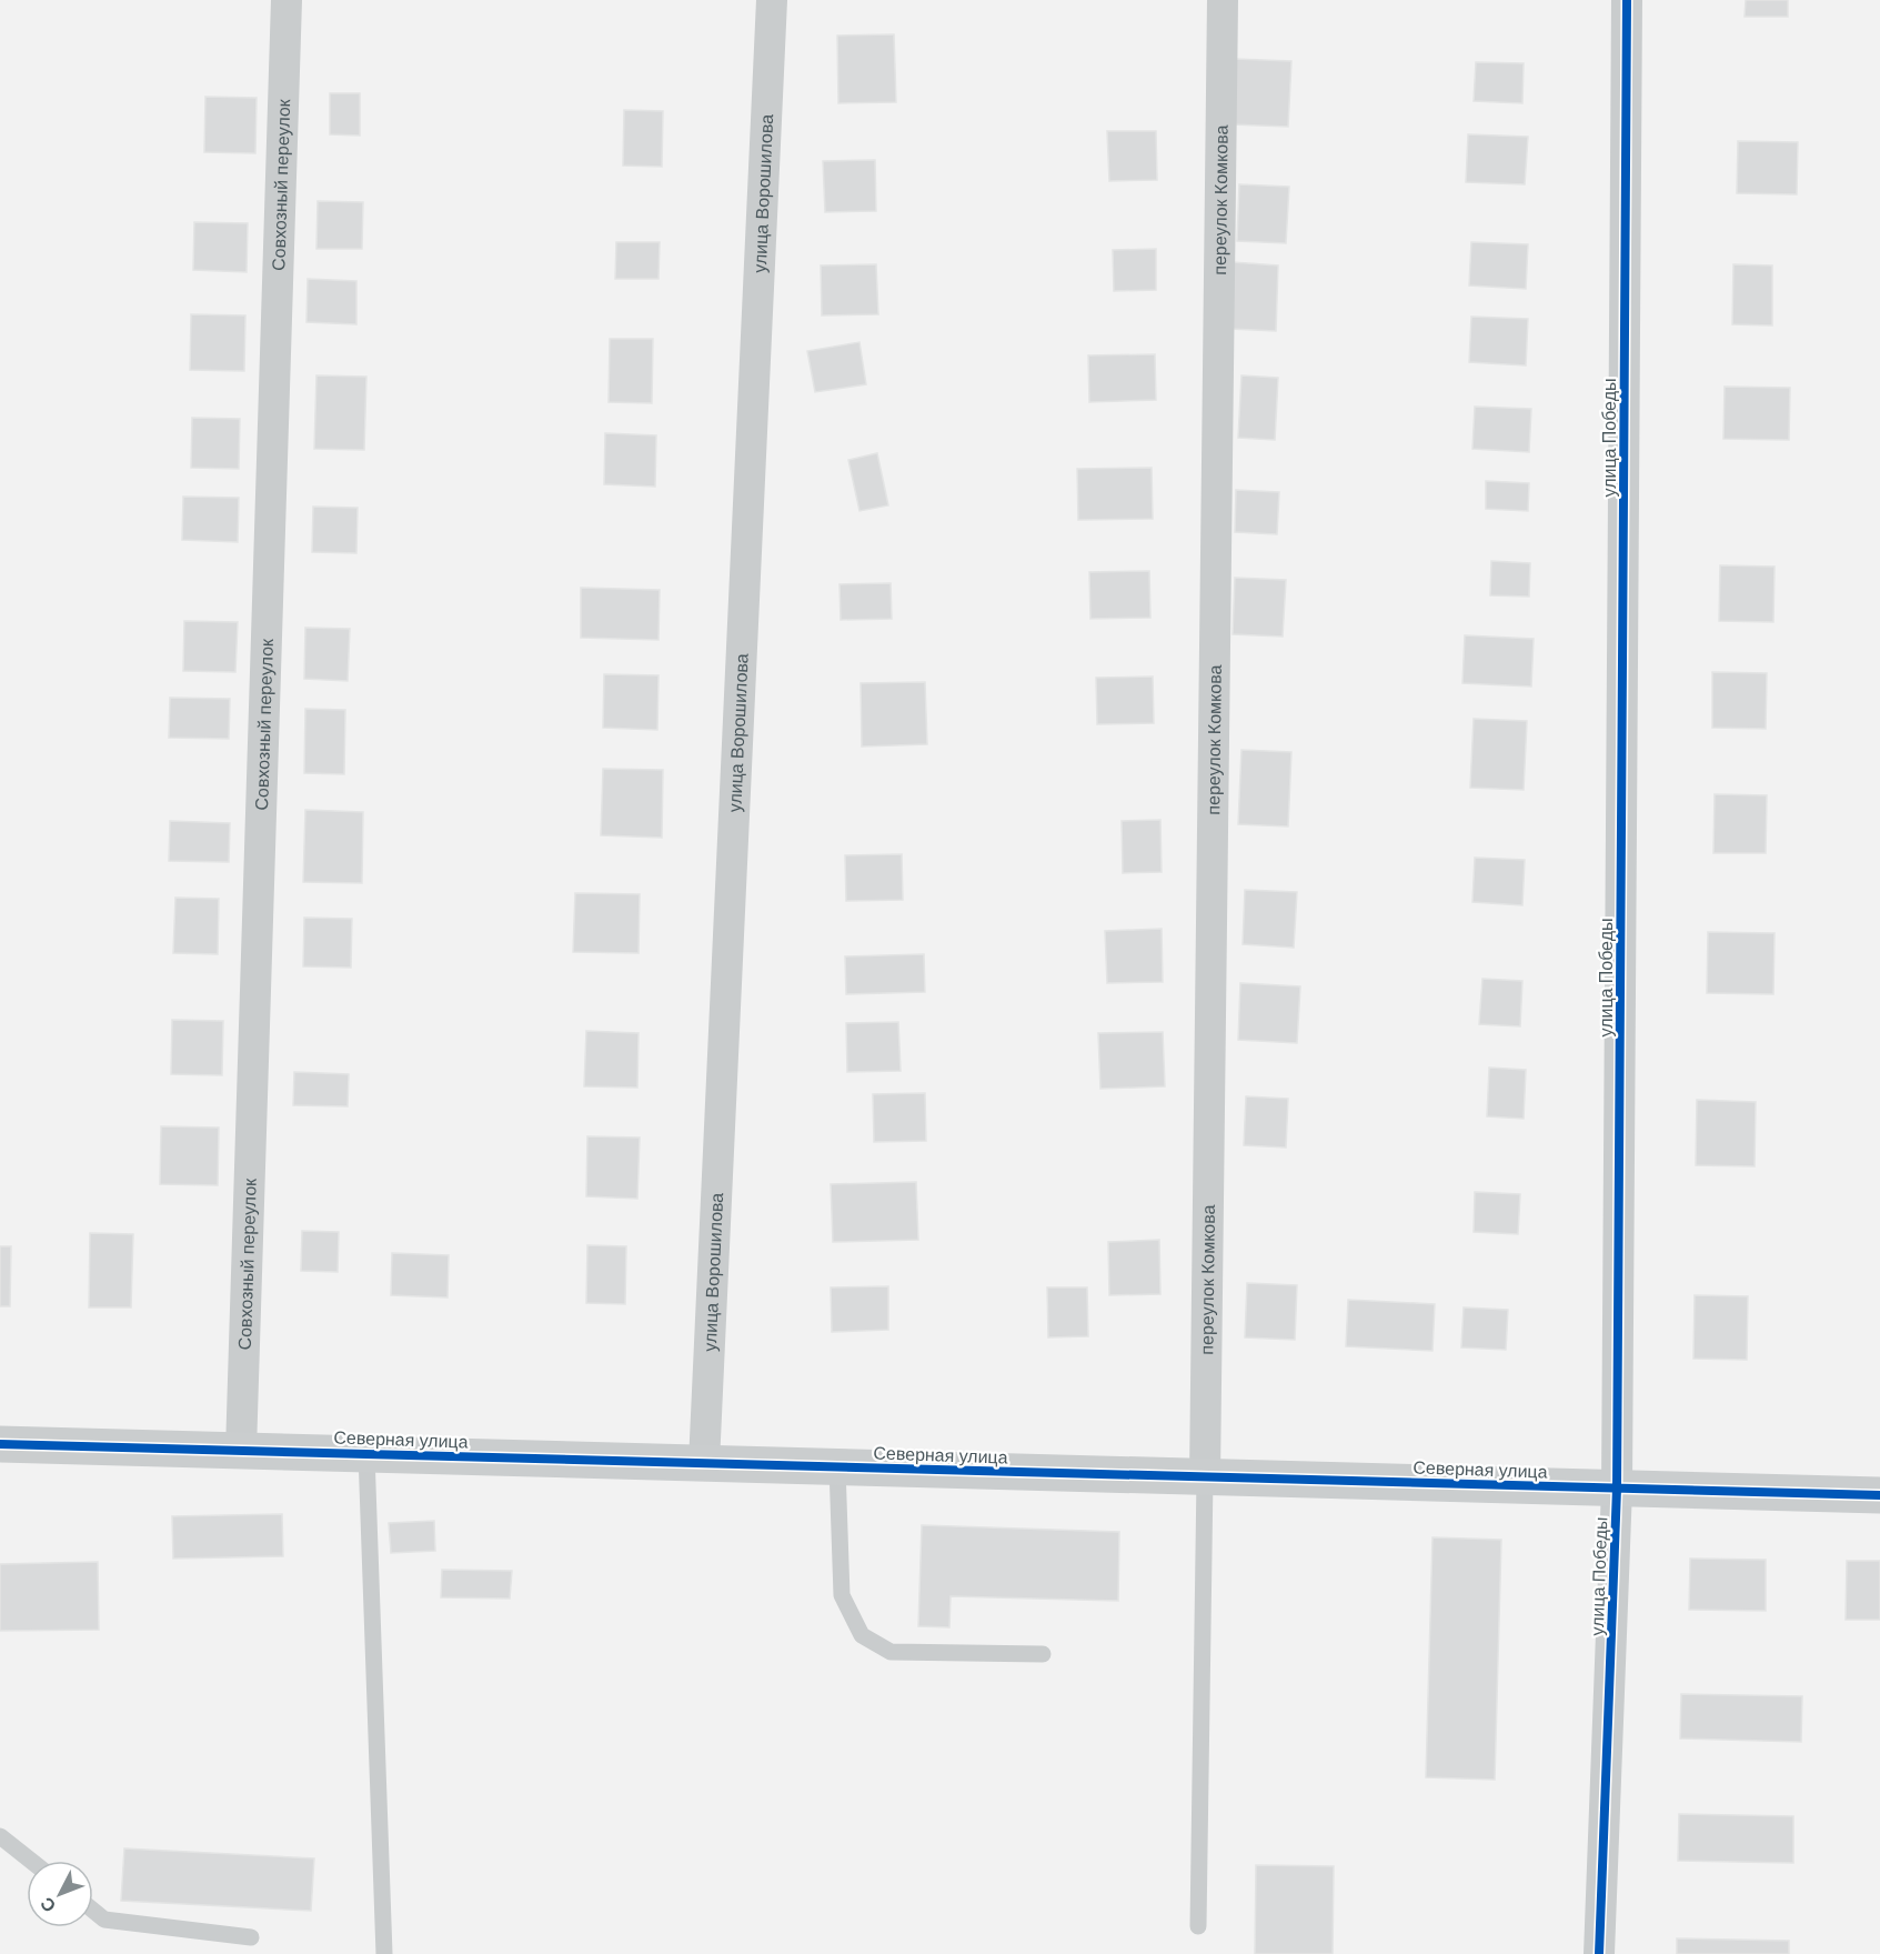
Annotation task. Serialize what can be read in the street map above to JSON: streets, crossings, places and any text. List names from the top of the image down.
{
  "streets": {
    "street": [
      "Совхозный переулок",
      "улица Ворошилова",
      "переулок Комкова",
      "улица Победы",
      "Северная улица"
    ]
  },
  "crossings": [
    ["Совхозный переулок", "Северная улица"],
    ["улица Ворошилова", "Северная улица"],
    ["переулок Комкова", "Северная улица"],
    ["улица Победы", "Северная улица"]
  ],
  "north": "bottom left"
}
